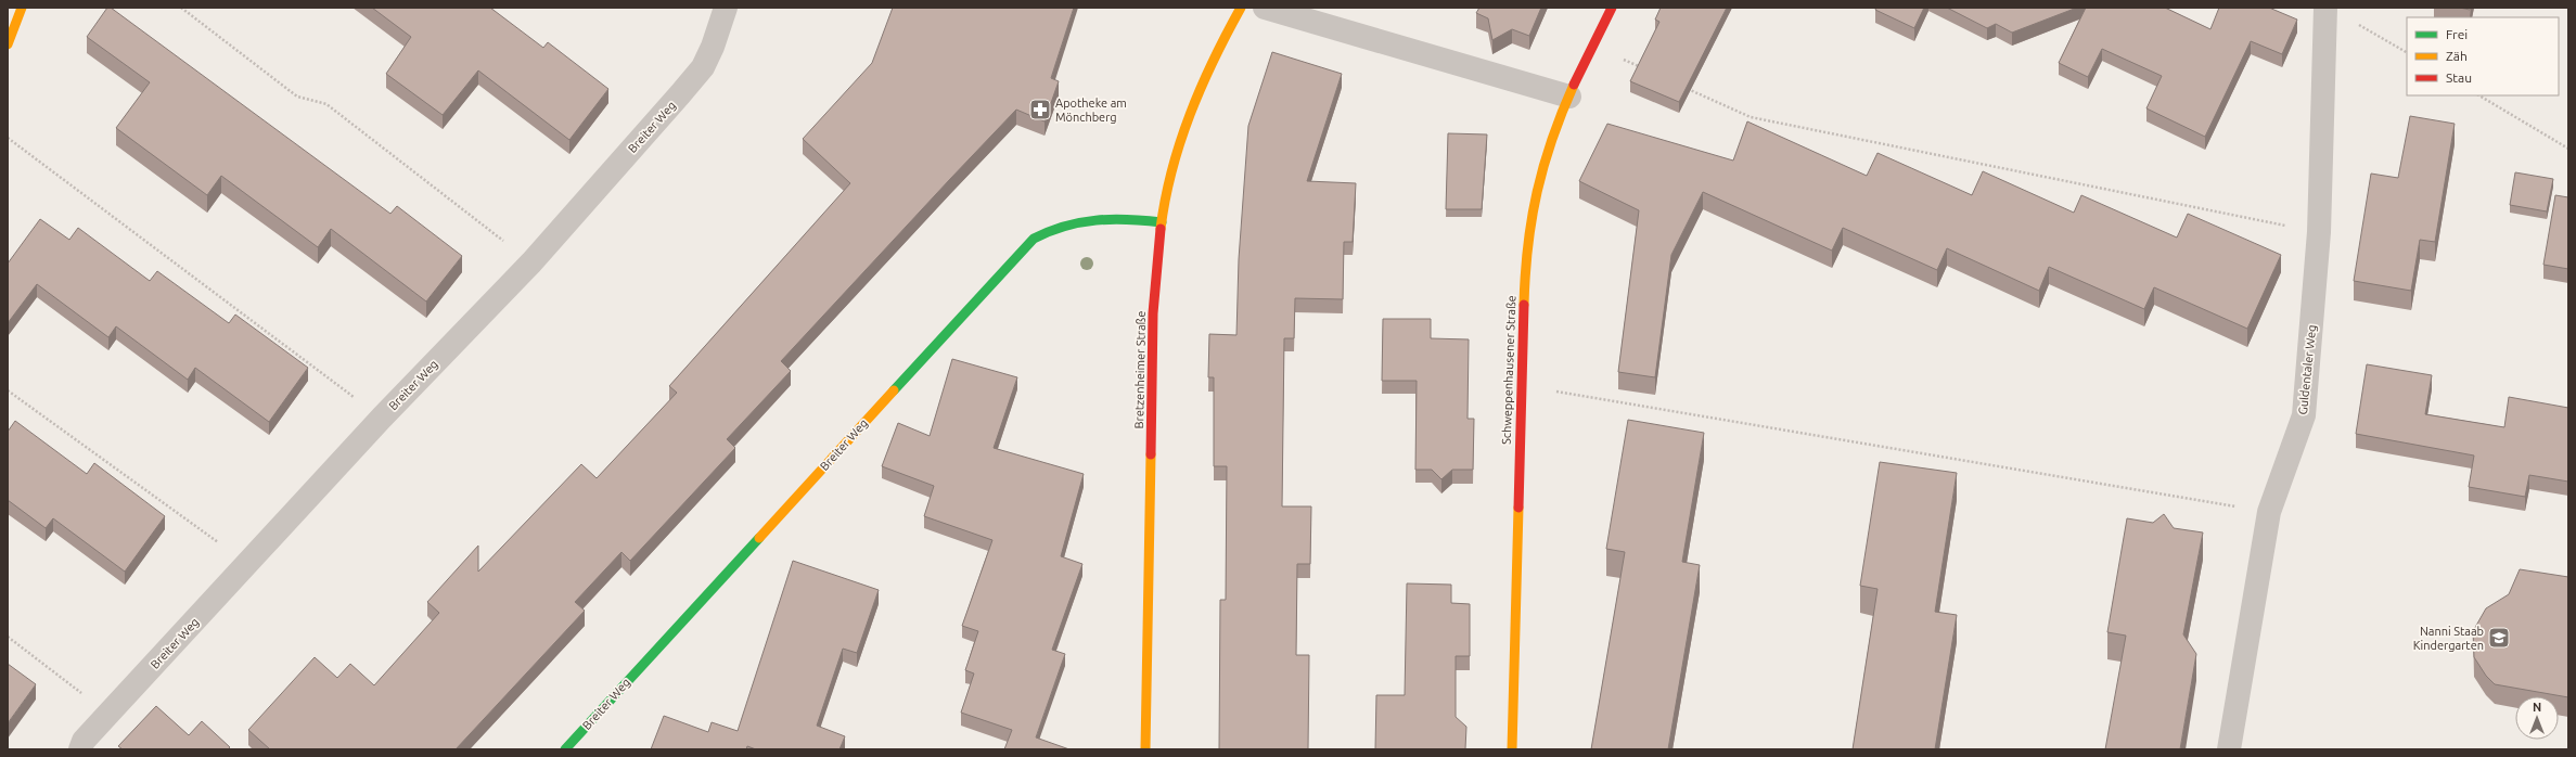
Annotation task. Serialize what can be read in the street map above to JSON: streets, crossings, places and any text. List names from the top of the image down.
{
  "streets": {
    "street": ["Breiter Weg", "Bretzenheimer Straße", "Schweppenhausener Straße"],
    "lane": ["Guldentaler Weg"]
  },
  "crossings": [
    ["Breiter Weg", "Bretzenheimer Straße"]
  ],
  "places": {
    "pharmacy": ["Apotheke am Mönchberg"],
    "school or university": ["Nanni Staab Kindergarten"]
  },
  "legend": ["Frei", "Zäh", "Stau"],
  "north": "top"
}
